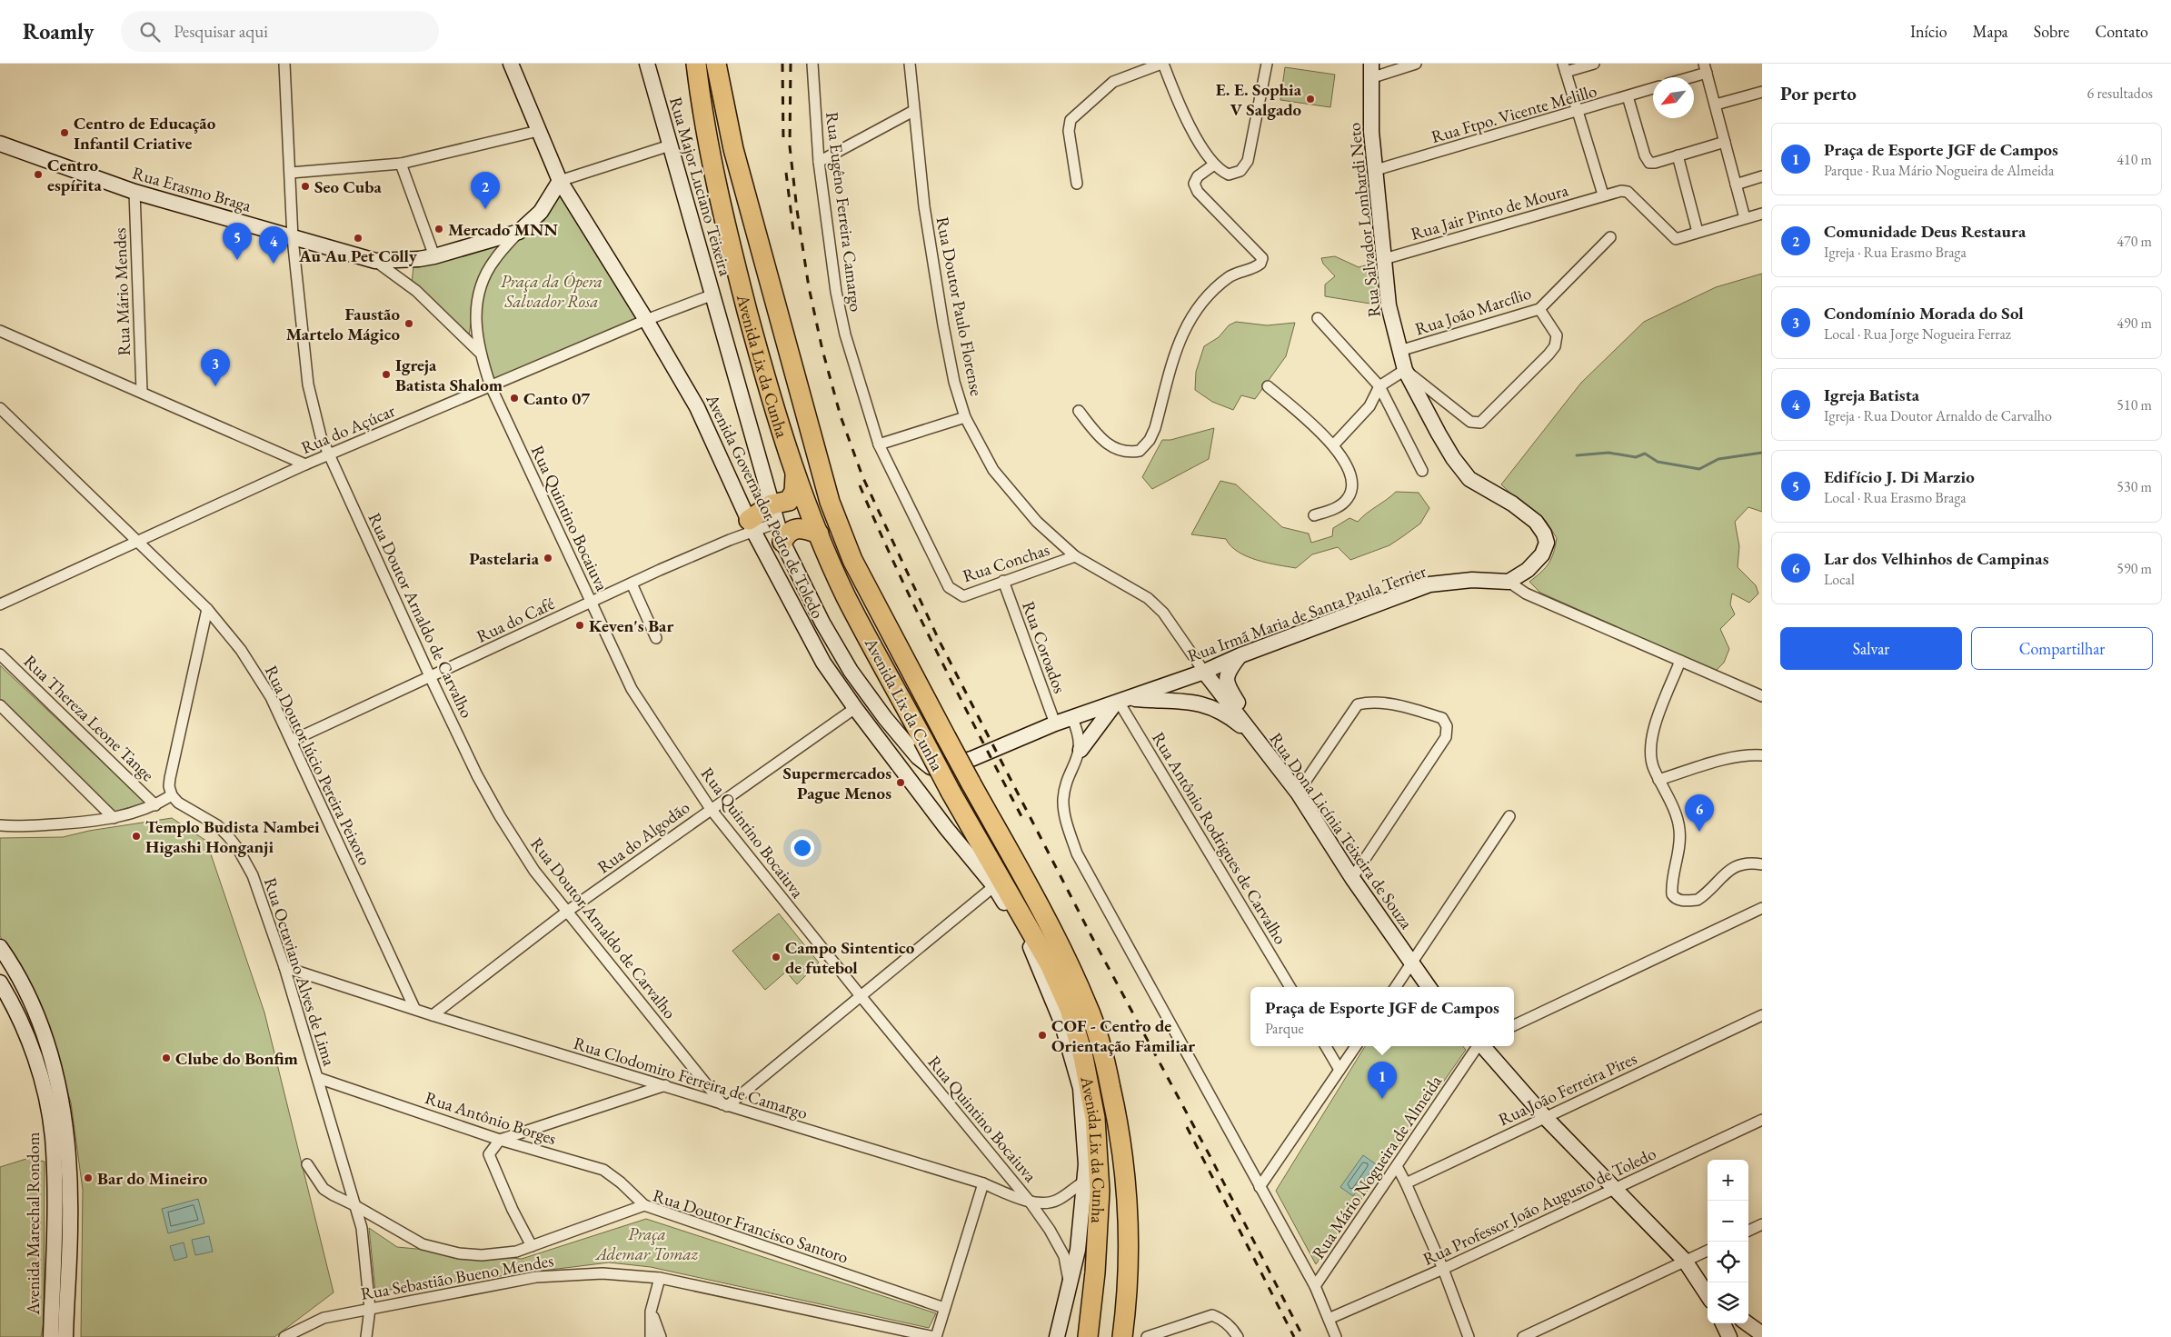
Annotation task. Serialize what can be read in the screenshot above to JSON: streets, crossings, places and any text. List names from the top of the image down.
{
  "streets": {
    "highway": ["Avenida Lix da Cunha"],
    "main road": [
      "Rua Major Luciano Teixeira",
      "Rua Erasmo Braga",
      "Rua Salvador Lombardi Neto",
      "Avenida Governador Pedro de Toledo",
      "Rua Irmã Maria de Santa Paula Terrier",
      "Rua Dona Licínia Teixeira de Souza",
      "Avenida Marechal Rondom"
    ],
    "street": [
      "Rua Ftpo. Vicente Melillo",
      "Rua Eugêno Ferreira Camargo",
      "Rua Jair Pinto de Moura",
      "Rua Mário Mendes",
      "Rua Doutor Paulo Florense",
      "Rua João Marcílio",
      "Rua do Açúcar",
      "Rua Quintino Bocaiuva",
      "Rua Conchas",
      "Rua Doutor Arnaldo de Carvalho",
      "Rua do Café",
      "Rua Coroados",
      "Rua Thereza Leone Tange",
      "Rua Doutor lúcio Pereira Peixoto",
      "Rua do Algodão",
      "Rua Antônio Rodrigues de Carvalho",
      "Rua Octaviano Alves de Lima",
      "Rua Clodomiro Ferreira de Camargo",
      "Rua João Ferreira Pires",
      "Rua Antônio Borges",
      "Rua Mário Nogueira de Almeida",
      "Rua Professor João Augusto de Toledo",
      "Rua Doutor Francisco Santoro",
      "Rua Sebastião Bueno Mendes"
    ]
  },
  "crossings": [
    ["Rua Ftpo. Vicente Melillo", "Rua Salvador Lombardi Neto"],
    ["Rua Major Luciano Teixeira", "Rua do Açúcar"],
    ["Rua Major Luciano Teixeira", "Avenida Governador Pedro de Toledo"],
    ["Rua Major Luciano Teixeira", "Rua Irmã Maria de Santa Paula Terrier"],
    ["Rua Erasmo Braga", "Rua Mário Mendes"],
    ["Rua Erasmo Braga", "Avenida Governador Pedro de Toledo"],
    ["Rua Erasmo Braga", "Rua Quintino Bocaiuva"],
    ["Rua Erasmo Braga", "Rua Doutor Arnaldo de Carvalho"],
    ["Rua Eugêno Ferreira Camargo", "Rua Conchas"],
    ["Rua Jair Pinto de Moura", "Rua Salvador Lombardi Neto"],
    ["Rua Salvador Lombardi Neto", "Rua João Marcílio"],
    ["Rua Salvador Lombardi Neto", "Rua Irmã Maria de Santa Paula Terrier"],
    ["Rua Doutor Paulo Florense", "Rua Conchas"],
    ["Rua Doutor Paulo Florense", "Rua Irmã Maria de Santa Paula Terrier"],
    ["Rua Doutor Paulo Florense", "Rua Dona Licínia Teixeira de Souza"],
    ["Rua do Açúcar", "Avenida Governador Pedro de Toledo"],
    ["Rua do Açúcar", "Rua Quintino Bocaiuva"],
    ["Rua do Açúcar", "Rua Doutor Arnaldo de Carvalho"],
    ["Rua do Açúcar", "Rua Doutor lúcio Pereira Peixoto"],
    ["Avenida Governador Pedro de Toledo", "Rua Quintino Bocaiuva"],
    ["Avenida Governador Pedro de Toledo", "Rua do Café"],
    ["Avenida Governador Pedro de Toledo", "Rua do Algodão"],
    ["Avenida Governador Pedro de Toledo", "Rua Clodomiro Ferreira de Camargo"],
    ["Rua Quintino Bocaiuva", "Rua do Café"],
    ["Rua Quintino Bocaiuva", "Rua do Algodão"],
    ["Rua Quintino Bocaiuva", "Rua Clodomiro Ferreira de Camargo"],
    ["Rua Conchas", "Rua Coroados"],
    ["Rua Irmã Maria de Santa Paula Terrier", "Rua Coroados"],
    ["Rua Irmã Maria de Santa Paula Terrier", "Rua Dona Licínia Teixeira de Souza"],
    ["Rua Irmã Maria de Santa Paula Terrier", "Rua Antônio Rodrigues de Carvalho"],
    ["Rua Doutor Arnaldo de Carvalho", "Rua do Café"],
    ["Rua Doutor Arnaldo de Carvalho", "Rua do Algodão"],
    ["Rua Doutor Arnaldo de Carvalho", "Rua Clodomiro Ferreira de Camargo"],
    ["Rua do Café", "Rua Doutor lúcio Pereira Peixoto"],
    ["Rua Doutor lúcio Pereira Peixoto", "Rua Clodomiro Ferreira de Camargo"],
    ["Rua do Algodão", "Rua Clodomiro Ferreira de Camargo"],
    ["Rua Octaviano Alves de Lima", "Rua Clodomiro Ferreira de Camargo"],
    ["Rua Octaviano Alves de Lima", "Rua Antônio Borges"],
    ["Rua Octaviano Alves de Lima", "Rua Doutor Francisco Santoro"],
    ["Rua Octaviano Alves de Lima", "Rua Sebastião Bueno Mendes"],
    ["Rua Antônio Borges", "Rua Doutor Francisco Santoro"]
  ],
  "parks": ["Praça da Ópera Salvador Rosa", "Praça Ademar Tomaz"],
  "places": [
    "E. E. Sophia V Salgado",
    "Centro de Educação Infantil Criative",
    "Centro espírita",
    "Seo Cuba",
    "Mercado MNN",
    "Au Au Pet Colly",
    "Faustão Martelo Mágico",
    "Igreja Batista Shalom",
    "Canto 07",
    "Pastelaria",
    "Keven's Bar",
    "Supermercados Pague Menos",
    "Templo Budista Nambei Higashi Honganji",
    "Campo Sintentico de futebol",
    "COF - Centro de Orientação Familiar",
    "Clube do Bonfim",
    "Bar do Mineiro"
  ],
  "north": "bottom left",
  "page": {
    "header": "Roamly",
    "search": "Pesquisar aqui",
    "nav": [
      "Início",
      "Mapa",
      "Sobre",
      "Contato"
    ],
    "heading": ["Por perto", "6 resultados"],
    "list": [
      {
        "mark": "1",
        "name": "Praça de Esporte JGF de Campos",
        "note": "Parque · Rua Mário Nogueira de Almeida",
        "value": "410 m"
      },
      {
        "mark": "2",
        "name": "Comunidade Deus Restaura",
        "note": "Igreja · Rua Erasmo Braga",
        "value": "470 m"
      },
      {
        "mark": "3",
        "name": "Condomínio Morada do Sol",
        "note": "Local · Rua Jorge Nogueira Ferraz",
        "value": "490 m"
      },
      {
        "mark": "4",
        "name": "Igreja Batista",
        "note": "Igreja · Rua Doutor Arnaldo de Carvalho",
        "value": "510 m"
      },
      {
        "mark": "5",
        "name": "Edifício J. Di Marzio",
        "note": "Local · Rua Erasmo Braga",
        "value": "530 m"
      },
      {
        "mark": "6",
        "name": "Lar dos Velhinhos de Campinas",
        "note": "Local",
        "value": "590 m"
      }
    ],
    "pins": [
      "2",
      "5",
      "4",
      "3",
      "6",
      "1"
    ],
    "buttons": ["Salvar", "Compartilhar"],
    "popup": ["Praça de Esporte JGF de Campos", "Parque"],
    "map_buttons": ["+", "−"]
  }
}
